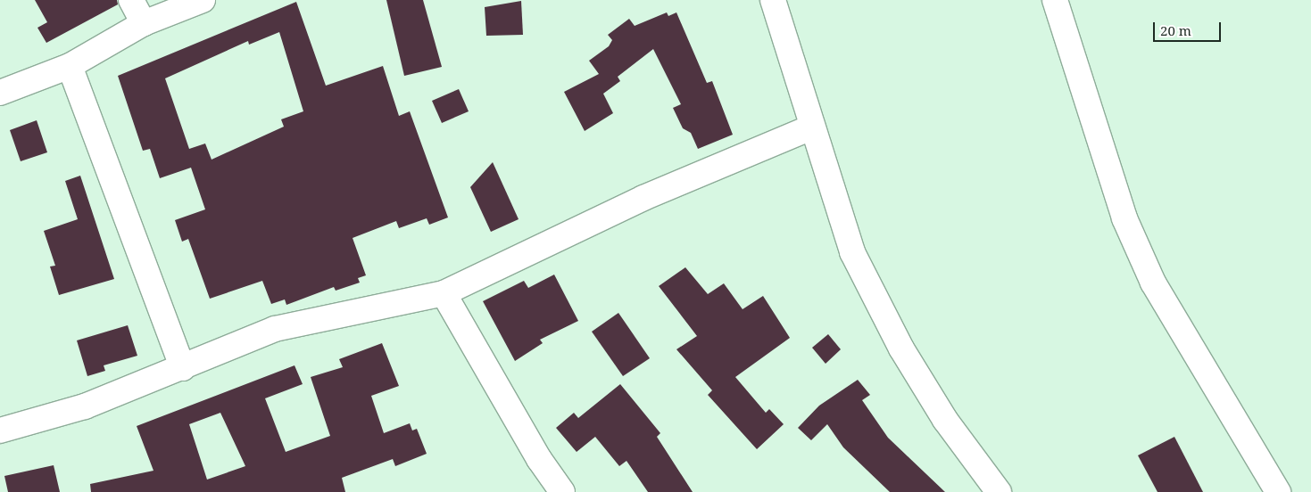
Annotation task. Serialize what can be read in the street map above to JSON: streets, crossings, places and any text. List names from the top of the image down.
{
  "scale_bar": "20 m"
}
